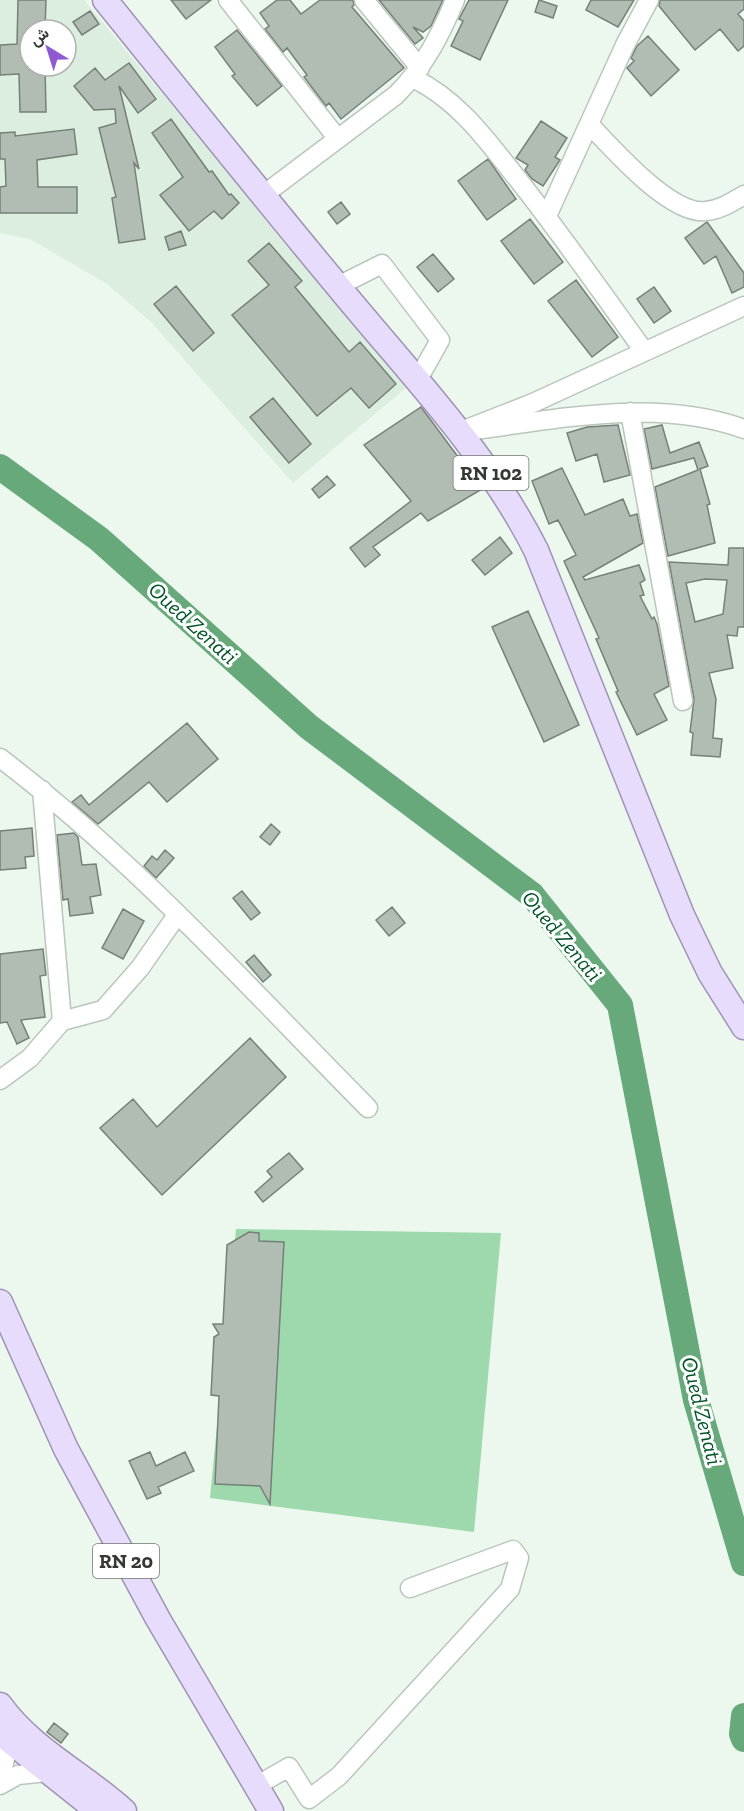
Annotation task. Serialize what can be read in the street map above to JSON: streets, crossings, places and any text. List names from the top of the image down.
{
  "streets": {
    "main road": ["RN 102", "RN 20"]
  },
  "water": ["Oued Zenati"],
  "north": "top left"
}
